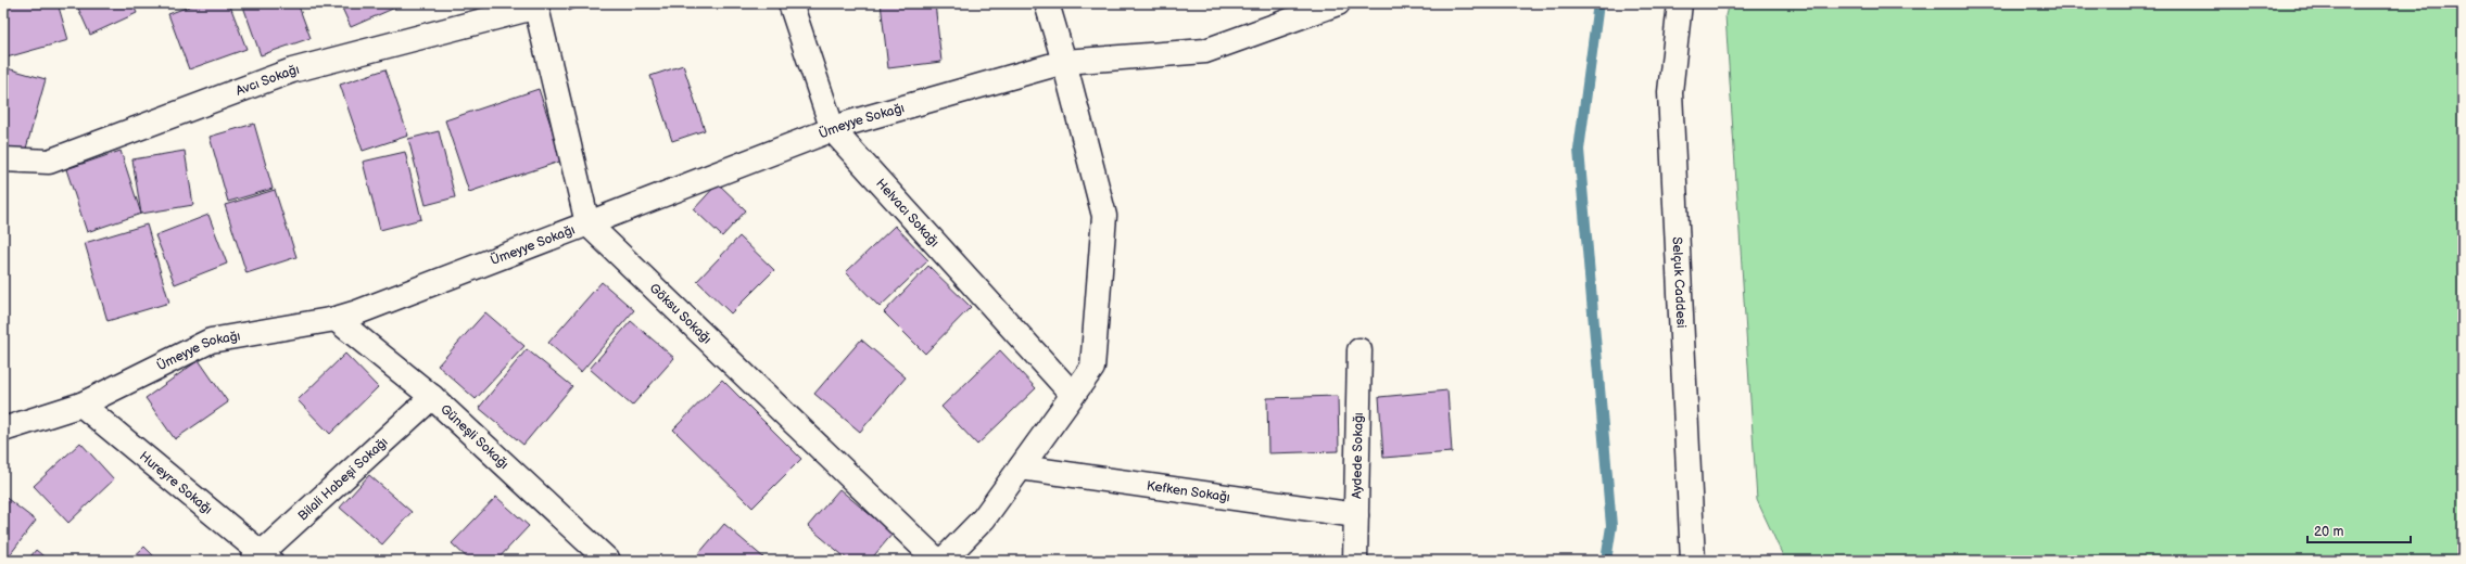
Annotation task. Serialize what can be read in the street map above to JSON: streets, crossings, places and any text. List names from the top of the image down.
{
  "streets": {
    "street": [
      "Avcı Sokağı",
      "Ümeyye Sokağı",
      "Helvacı Sokağı",
      "Selçuk Caddesi",
      "Göksu Sokağı",
      "Güneşli Sokağı",
      "Aydede Sokağı",
      "Bilali Habeşi Sokağı",
      "Hureyre Sokağı",
      "Kefken Sokağı"
    ]
  },
  "crossings": [
    ["Ümeyye Sokağı", "Helvacı Sokağı"],
    ["Ümeyye Sokağı", "Göksu Sokağı"],
    ["Ümeyye Sokağı", "Güneşli Sokağı"],
    ["Ümeyye Sokağı", "Hureyre Sokağı"],
    ["Güneşli Sokağı", "Bilali Habeşi Sokağı"],
    ["Aydede Sokağı", "Kefken Sokağı"],
    ["Bilali Habeşi Sokağı", "Hureyre Sokağı"]
  ],
  "scale_bar": "20 m"
}
